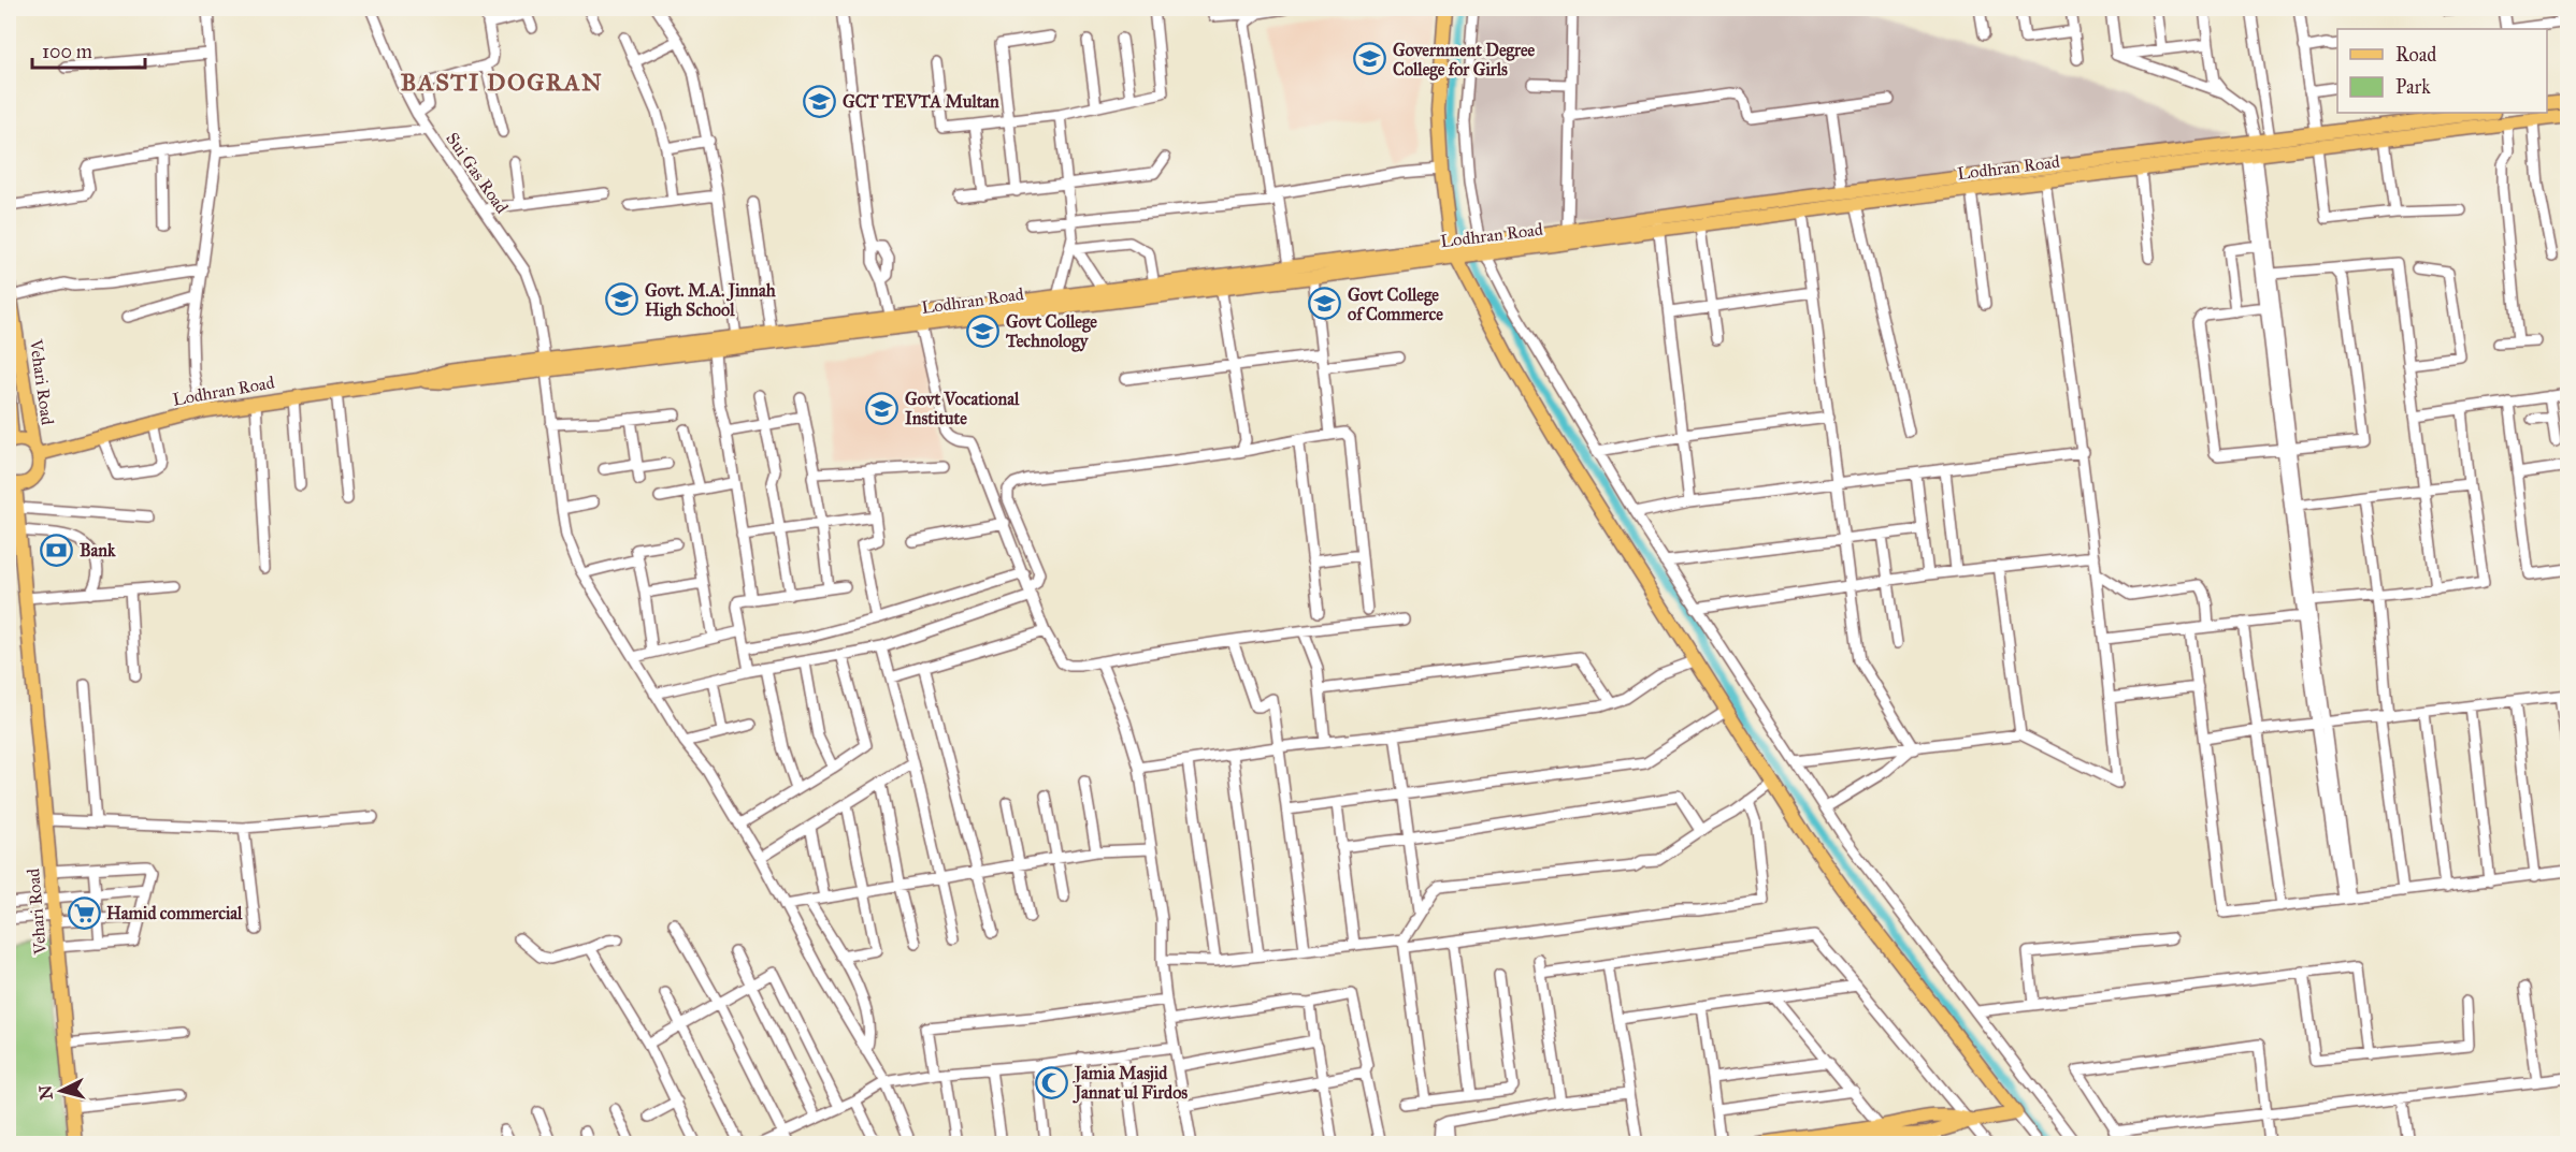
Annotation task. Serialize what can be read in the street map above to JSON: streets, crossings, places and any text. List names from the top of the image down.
{
  "streets": {
    "main road": ["Lodhran Road", "Vehari Road"],
    "street": ["Sui Gas Road"]
  },
  "crossings": [
    ["Lodhran Road", "Sui Gas Road"],
    ["Lodhran Road", "Vehari Road"]
  ],
  "districts": ["BASTI DOGRAN"],
  "places": {
    "school or university": [
      "Government Degree College for Girls",
      "GCT TEVTA Multan",
      "Govt. M.A. Jinnah High School",
      "Govt College of Commerce",
      "Govt College Technology",
      "Govt Vocational Institute"
    ],
    "bank": ["Bank"],
    "supermarket": ["Hamid commercial"],
    "mosque": ["Jamia Masjid Jannat ul Firdos"]
  },
  "legend": ["Road", "Park"],
  "scale_bar": "100 m",
  "north": "left"
}
